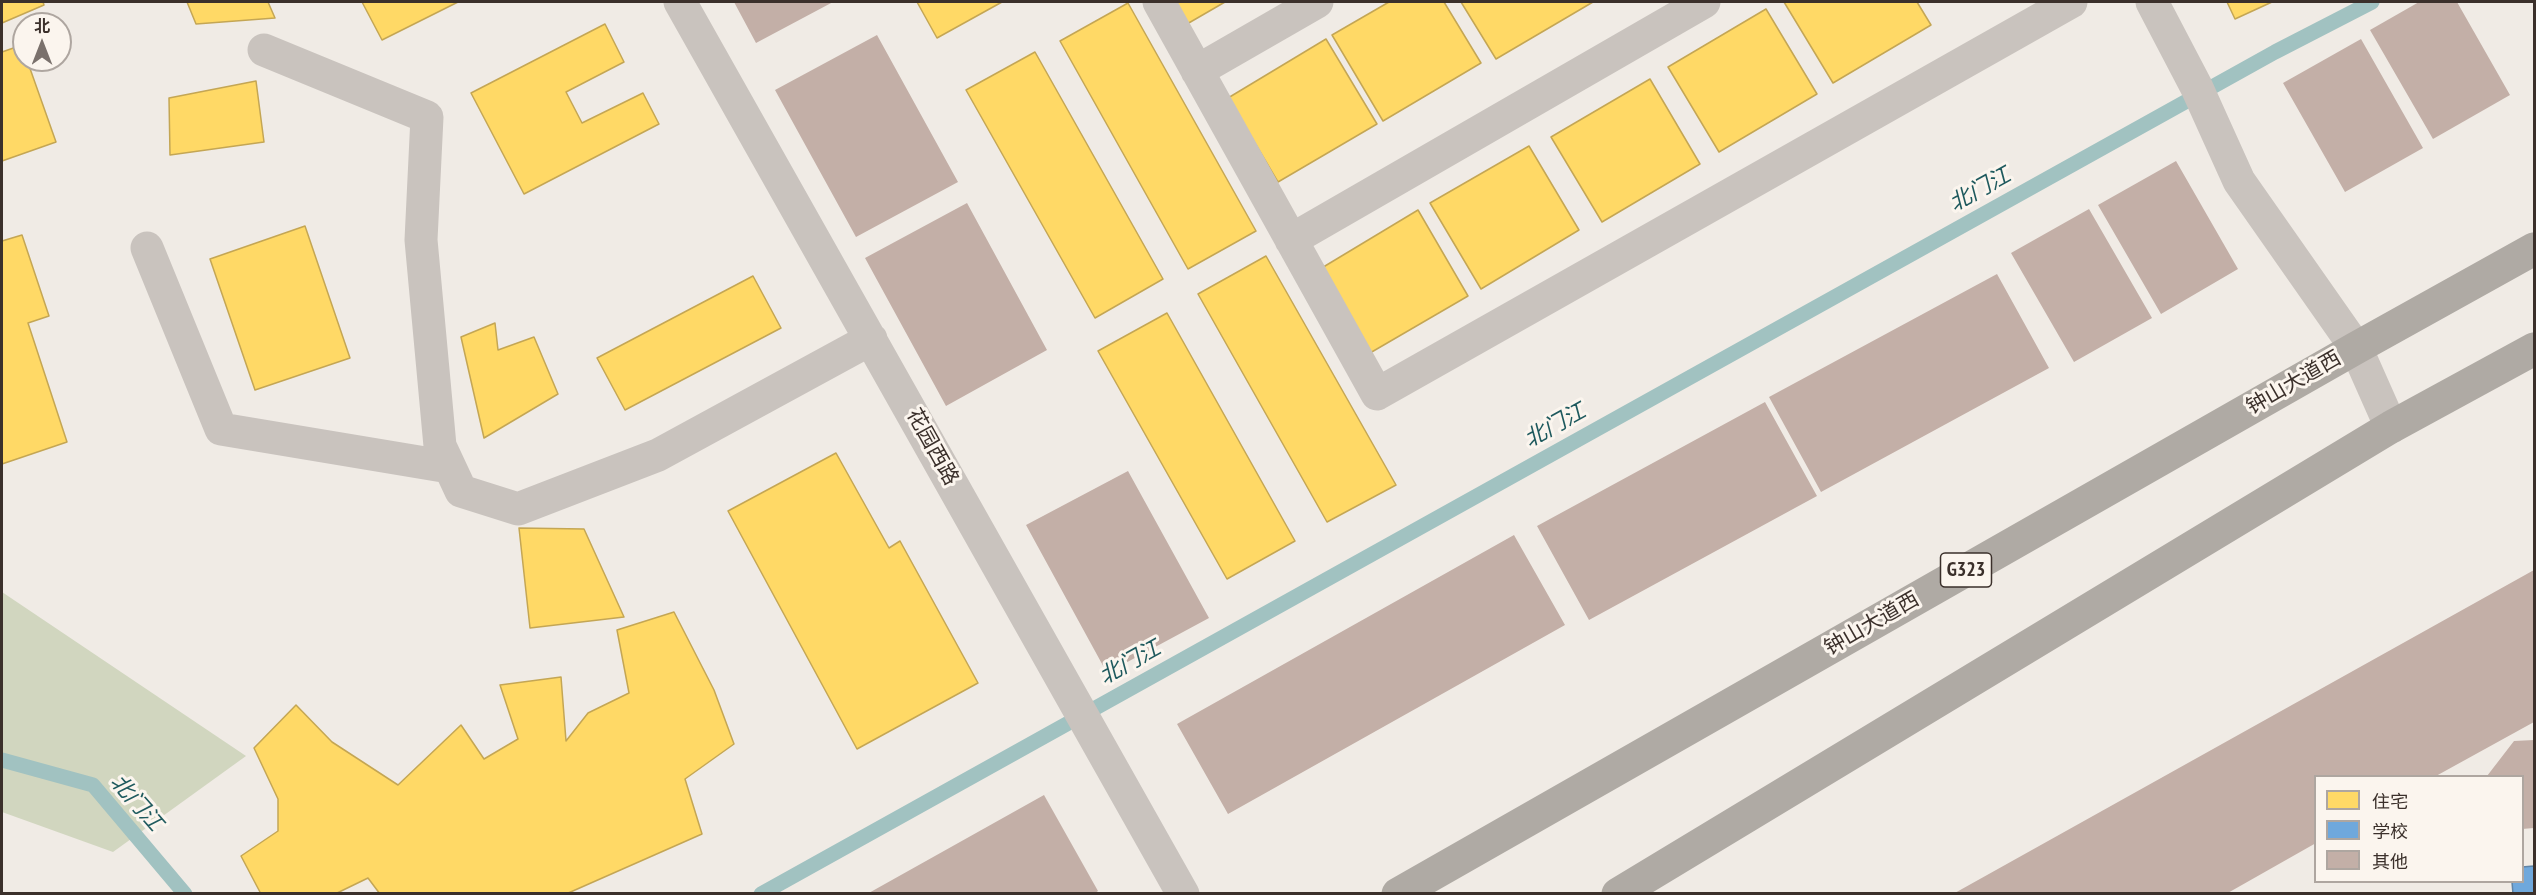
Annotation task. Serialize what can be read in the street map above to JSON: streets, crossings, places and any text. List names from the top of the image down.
{
  "streets": {
    "highway": ["钟山大道西", "G323"],
    "street": ["花园西路"]
  },
  "water": ["北门江"],
  "legend": ["住宅", "学校", "其他"],
  "north": "top"
}
